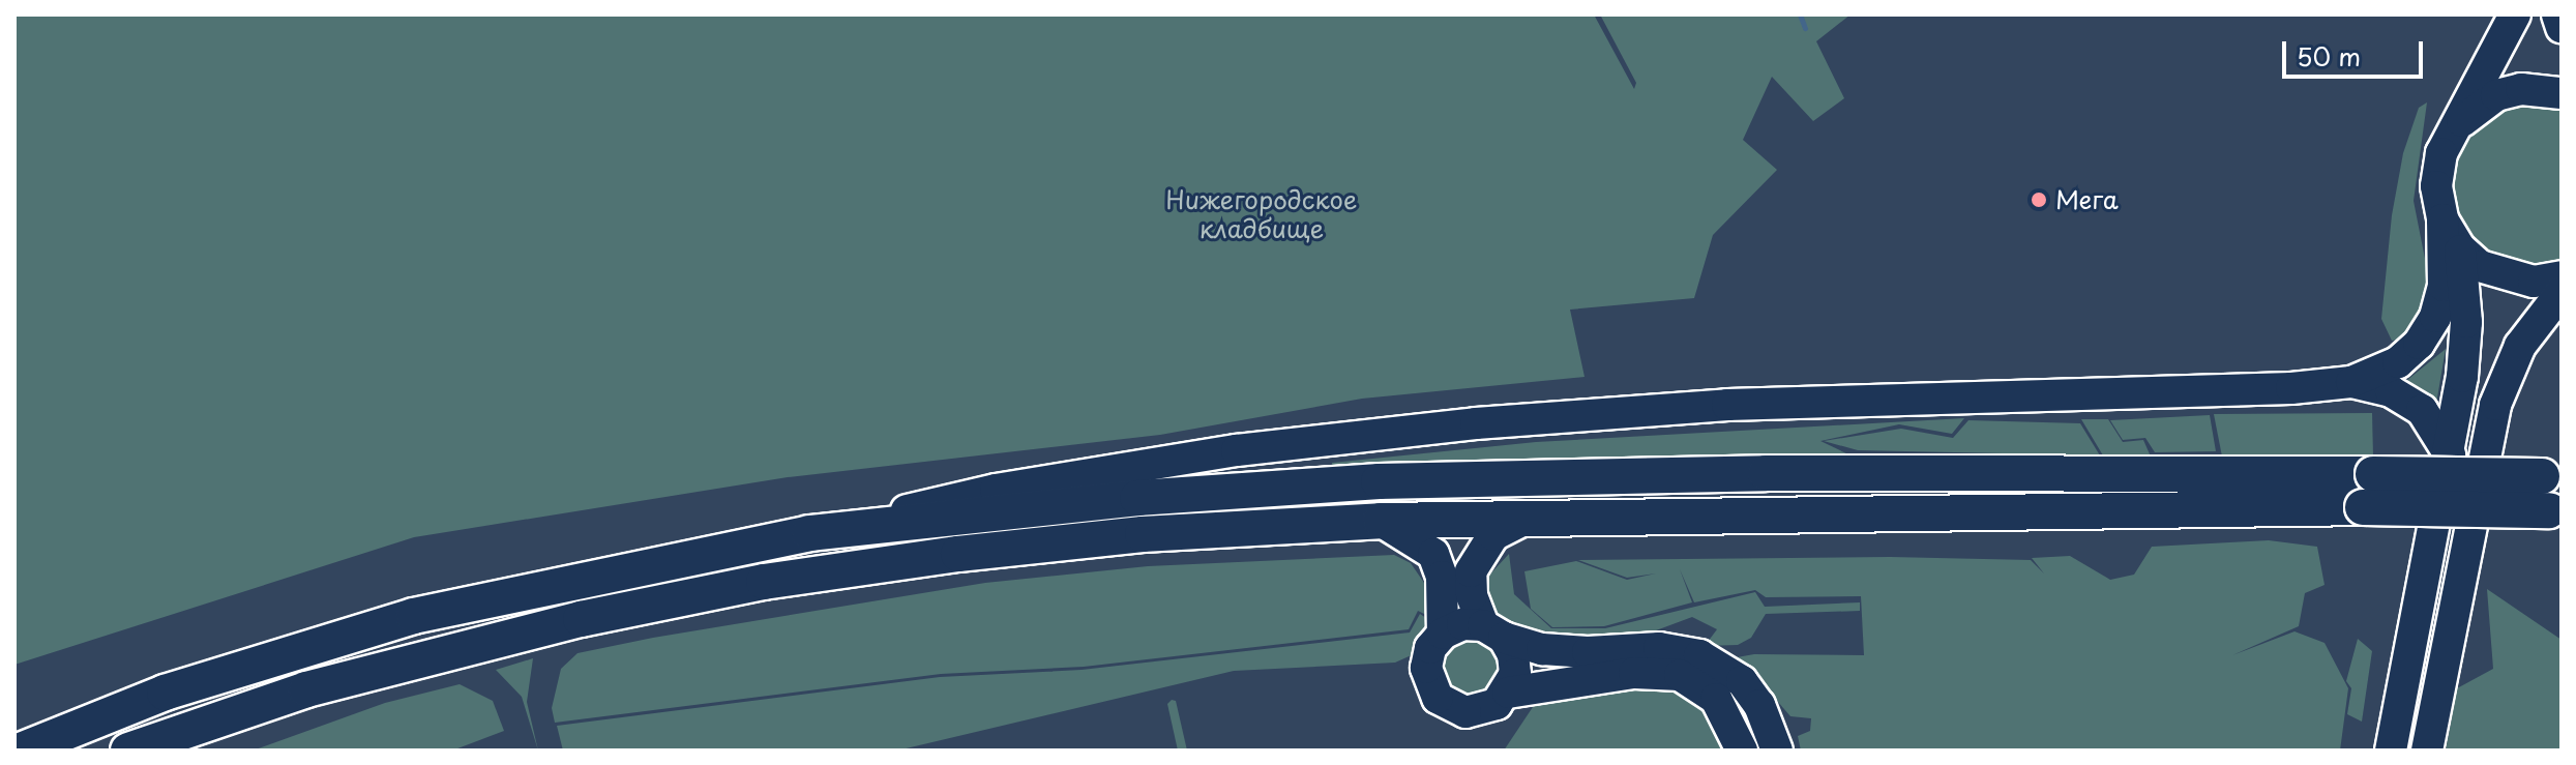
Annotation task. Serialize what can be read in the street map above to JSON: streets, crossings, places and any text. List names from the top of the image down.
{
  "parks": ["Нижегородское кладбище"],
  "places": ["Мега"],
  "scale_bar": "50 m"
}
